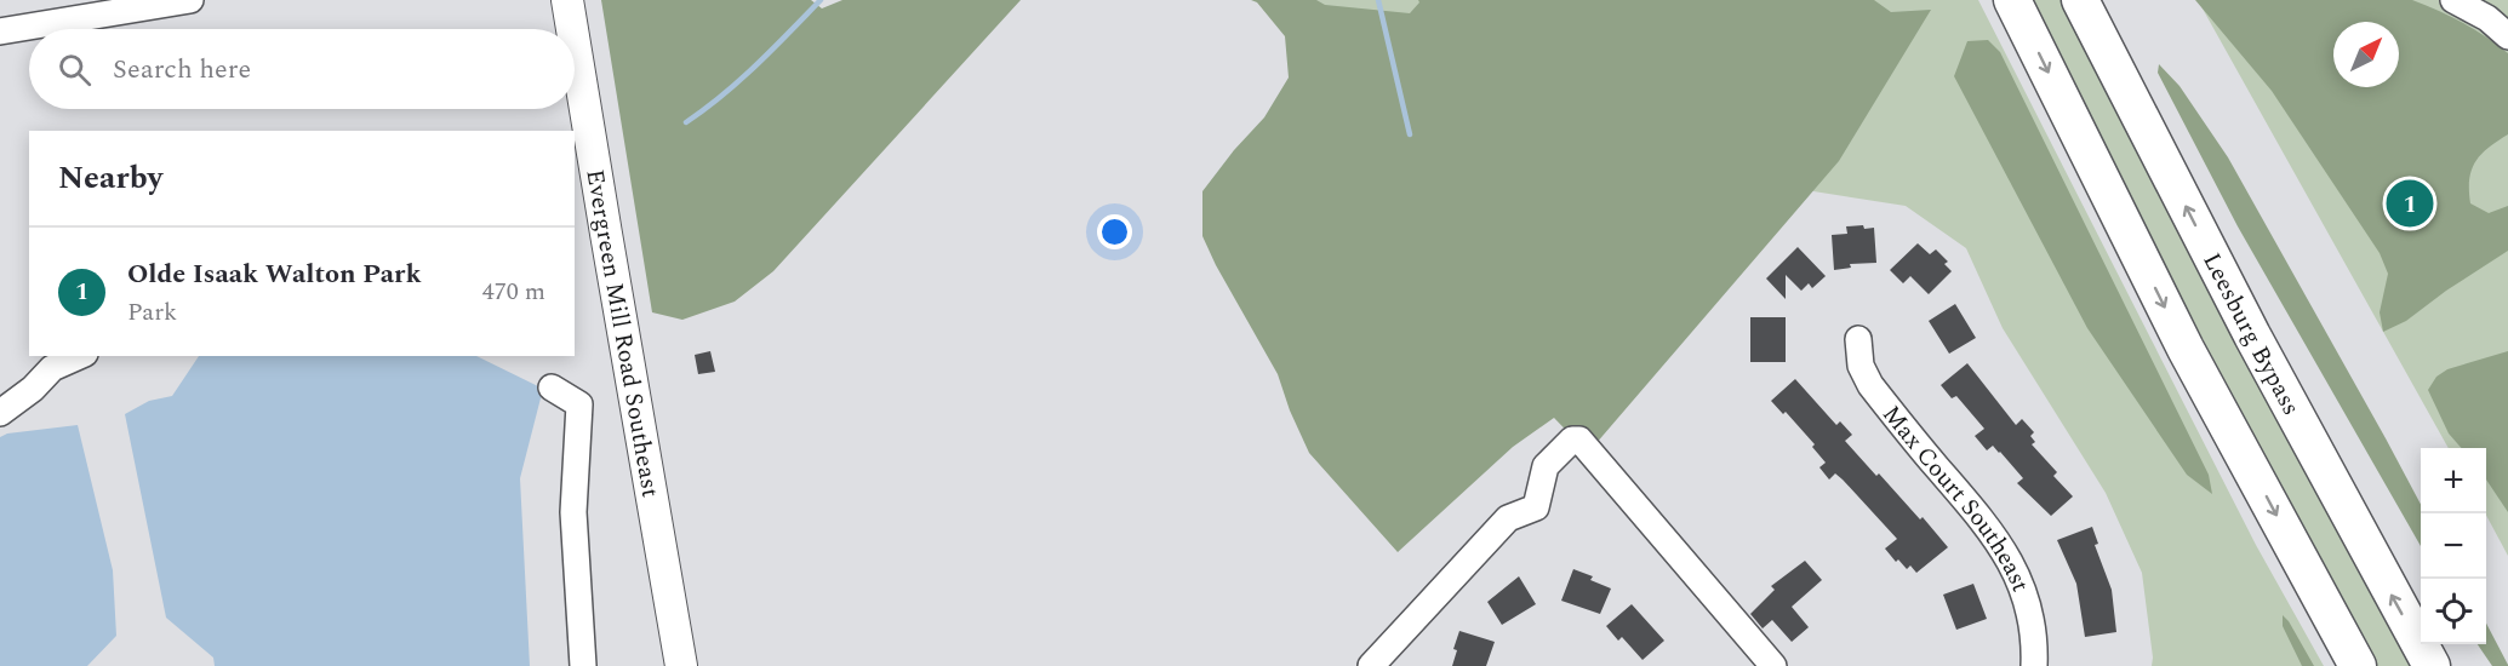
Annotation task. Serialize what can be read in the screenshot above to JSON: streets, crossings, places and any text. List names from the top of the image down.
{
  "streets": {
    "highway": ["Leesburg Bypass"],
    "main road": ["Evergreen Mill Road Southeast"],
    "street": ["Max Court Southeast"]
  },
  "north": "top right",
  "page": {
    "search": "Search here",
    "heading": "Nearby",
    "pins": "1",
    "list": [
      {
        "mark": "1",
        "name": "Olde Isaak Walton Park",
        "note": "Park",
        "value": "470 m"
      }
    ],
    "map_buttons": ["+", "−"]
  }
}
